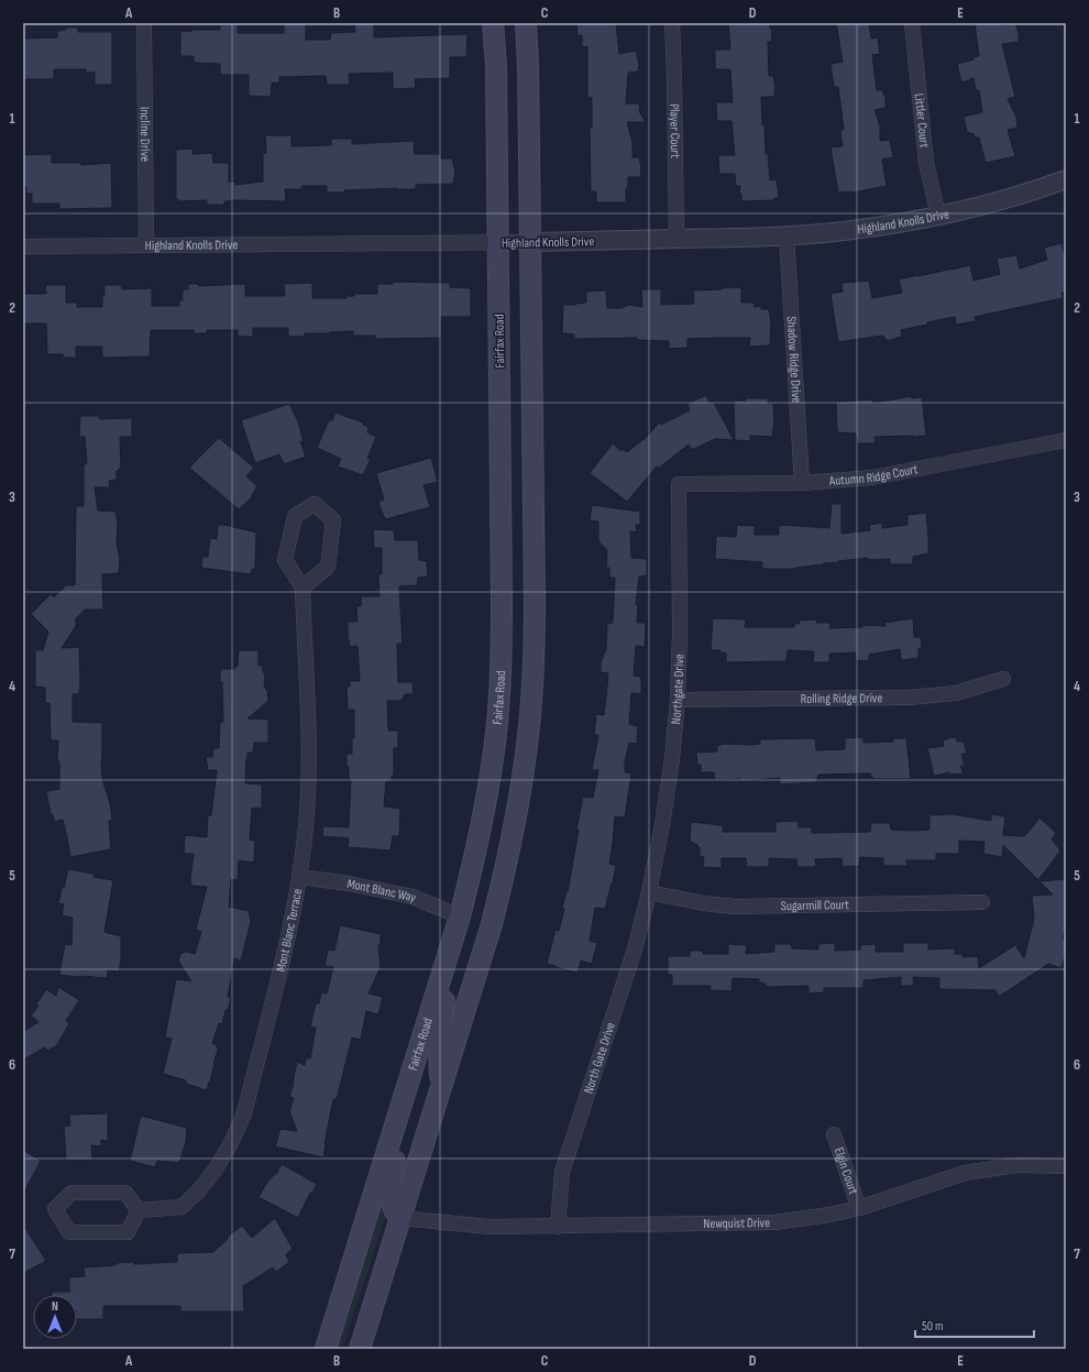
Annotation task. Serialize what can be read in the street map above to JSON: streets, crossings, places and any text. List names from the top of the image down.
{
  "streets": {
    "main road": ["Fairfax Road"],
    "street": [
      "Littler Court",
      "Player Court",
      "Incline Drive",
      "Highland Knolls Drive",
      "Shadow Ridge Drive",
      "Autumn Ridge Court",
      "Northgate Drive",
      "Rolling Ridge Drive",
      "Mont Blanc Way",
      "Sugarmill Court",
      "Mont Blanc Terrace",
      "North Gate Drive",
      "Elgin Court",
      "Newquist Drive"
    ]
  },
  "crossings": [
    ["Littler Court", "Highland Knolls Drive"],
    ["Player Court", "Highland Knolls Drive"],
    ["Incline Drive", "Highland Knolls Drive"],
    ["Highland Knolls Drive", "Fairfax Road"],
    ["Highland Knolls Drive", "Shadow Ridge Drive"],
    ["Fairfax Road", "Mont Blanc Way"],
    ["Shadow Ridge Drive", "Autumn Ridge Court"],
    ["Autumn Ridge Court", "Northgate Drive"],
    ["Northgate Drive", "Rolling Ridge Drive"],
    ["Northgate Drive", "Sugarmill Court"],
    ["Northgate Drive", "North Gate Drive"],
    ["Mont Blanc Way", "Mont Blanc Terrace"],
    ["Sugarmill Court", "North Gate Drive"],
    ["North Gate Drive", "Newquist Drive"],
    ["Elgin Court", "Newquist Drive"]
  ],
  "scale_bar": "50 m",
  "north": "top",
  "grid": {
    "columns": [
      "A",
      "B",
      "C",
      "D",
      "E"
    ],
    "rows": [
      "1",
      "2",
      "3",
      "4",
      "5",
      "6",
      "7"
    ]
  }
}
